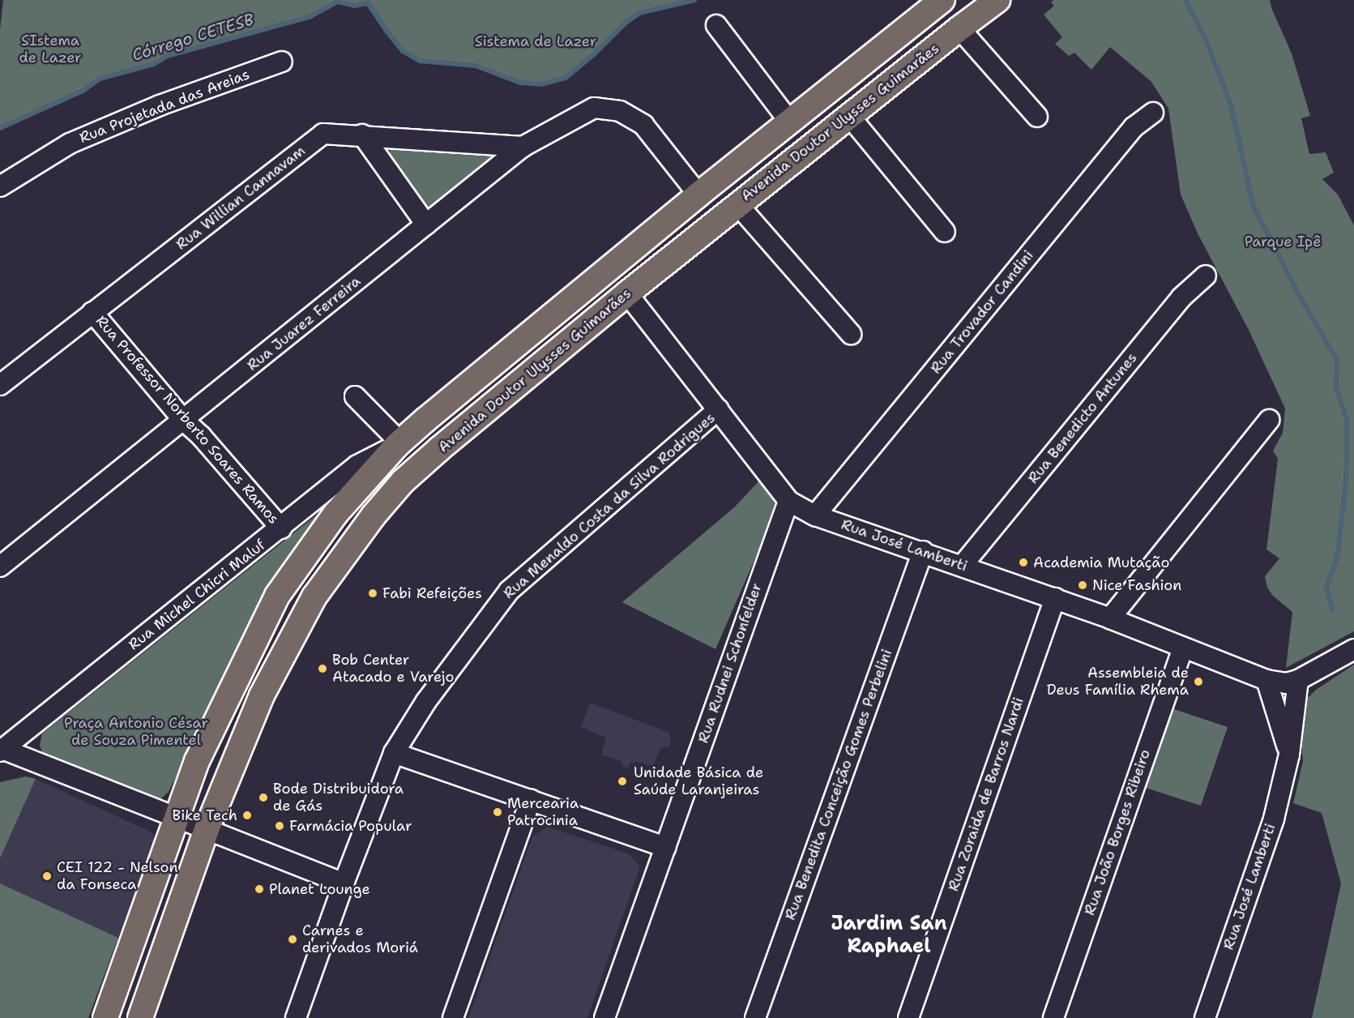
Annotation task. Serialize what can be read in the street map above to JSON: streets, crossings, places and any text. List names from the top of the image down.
{
  "streets": {
    "main road": ["Avenida Doutor Ulysses Guimarães"],
    "street": [
      "Rua Projetada das Areias",
      "Rua Willian Cannavam",
      "Rua Trovador Candini",
      "Rua Juarez Ferreira",
      "Rua Benedicto Antunes",
      "Rua Professor Norberto Soares Ramos",
      "Rua Menaldo Costa da Silva Rodrigues",
      "Rua José Lamberti",
      "Rua Michel Chicri Maluf",
      "Rua Rudnei Schonfelder",
      "Rua Benedita Conceição Gomes Perbelini",
      "Rua Zoraida de Barros Nardi",
      "Rua João Borges Ribeiro"
    ]
  },
  "crossings": [
    ["Avenida Doutor Ulysses Guimarães", "Rua Juarez Ferreira"],
    ["Avenida Doutor Ulysses Guimarães", "Rua José Lamberti"],
    ["Avenida Doutor Ulysses Guimarães", "Rua Michel Chicri Maluf"],
    ["Rua Willian Cannavam", "Rua Juarez Ferreira"],
    ["Rua Willian Cannavam", "Rua Professor Norberto Soares Ramos"],
    ["Rua Trovador Candini", "Rua José Lamberti"],
    ["Rua Juarez Ferreira", "Rua Professor Norberto Soares Ramos"],
    ["Rua Benedicto Antunes", "Rua José Lamberti"],
    ["Rua Professor Norberto Soares Ramos", "Rua Michel Chicri Maluf"],
    ["Rua Menaldo Costa da Silva Rodrigues", "Rua José Lamberti"],
    ["Rua José Lamberti", "Rua Rudnei Schonfelder"],
    ["Rua José Lamberti", "Rua Benedita Conceição Gomes Perbelini"],
    ["Rua José Lamberti", "Rua Zoraida de Barros Nardi"],
    ["Rua José Lamberti", "Rua João Borges Ribeiro"]
  ],
  "districts": ["Jardim San Raphael"],
  "water": ["Córrego CETESB"],
  "parks": [
    "SIstema de Lazer",
    "Sistema de Lazer",
    "Parque Ipê",
    "Praça Antonio César de Souza Pimentel"
  ],
  "places": [
    "Academia Mutação",
    "Nice Fashion",
    "Fabi Refeições",
    "Bob Center Atacado e Varejo",
    "Assembleia de Deus Família Rhema",
    "Unidade Básica de Saúde Laranjeiras",
    "Bode Distribuidora de Gás",
    "Mercearia Patrocinia",
    "Bike Tech",
    "Farmácia Popular",
    "CEI 122 - Nelson da Fonseca",
    "Planet Lounge",
    "Carnes e derivados Moriá"
  ]
}
